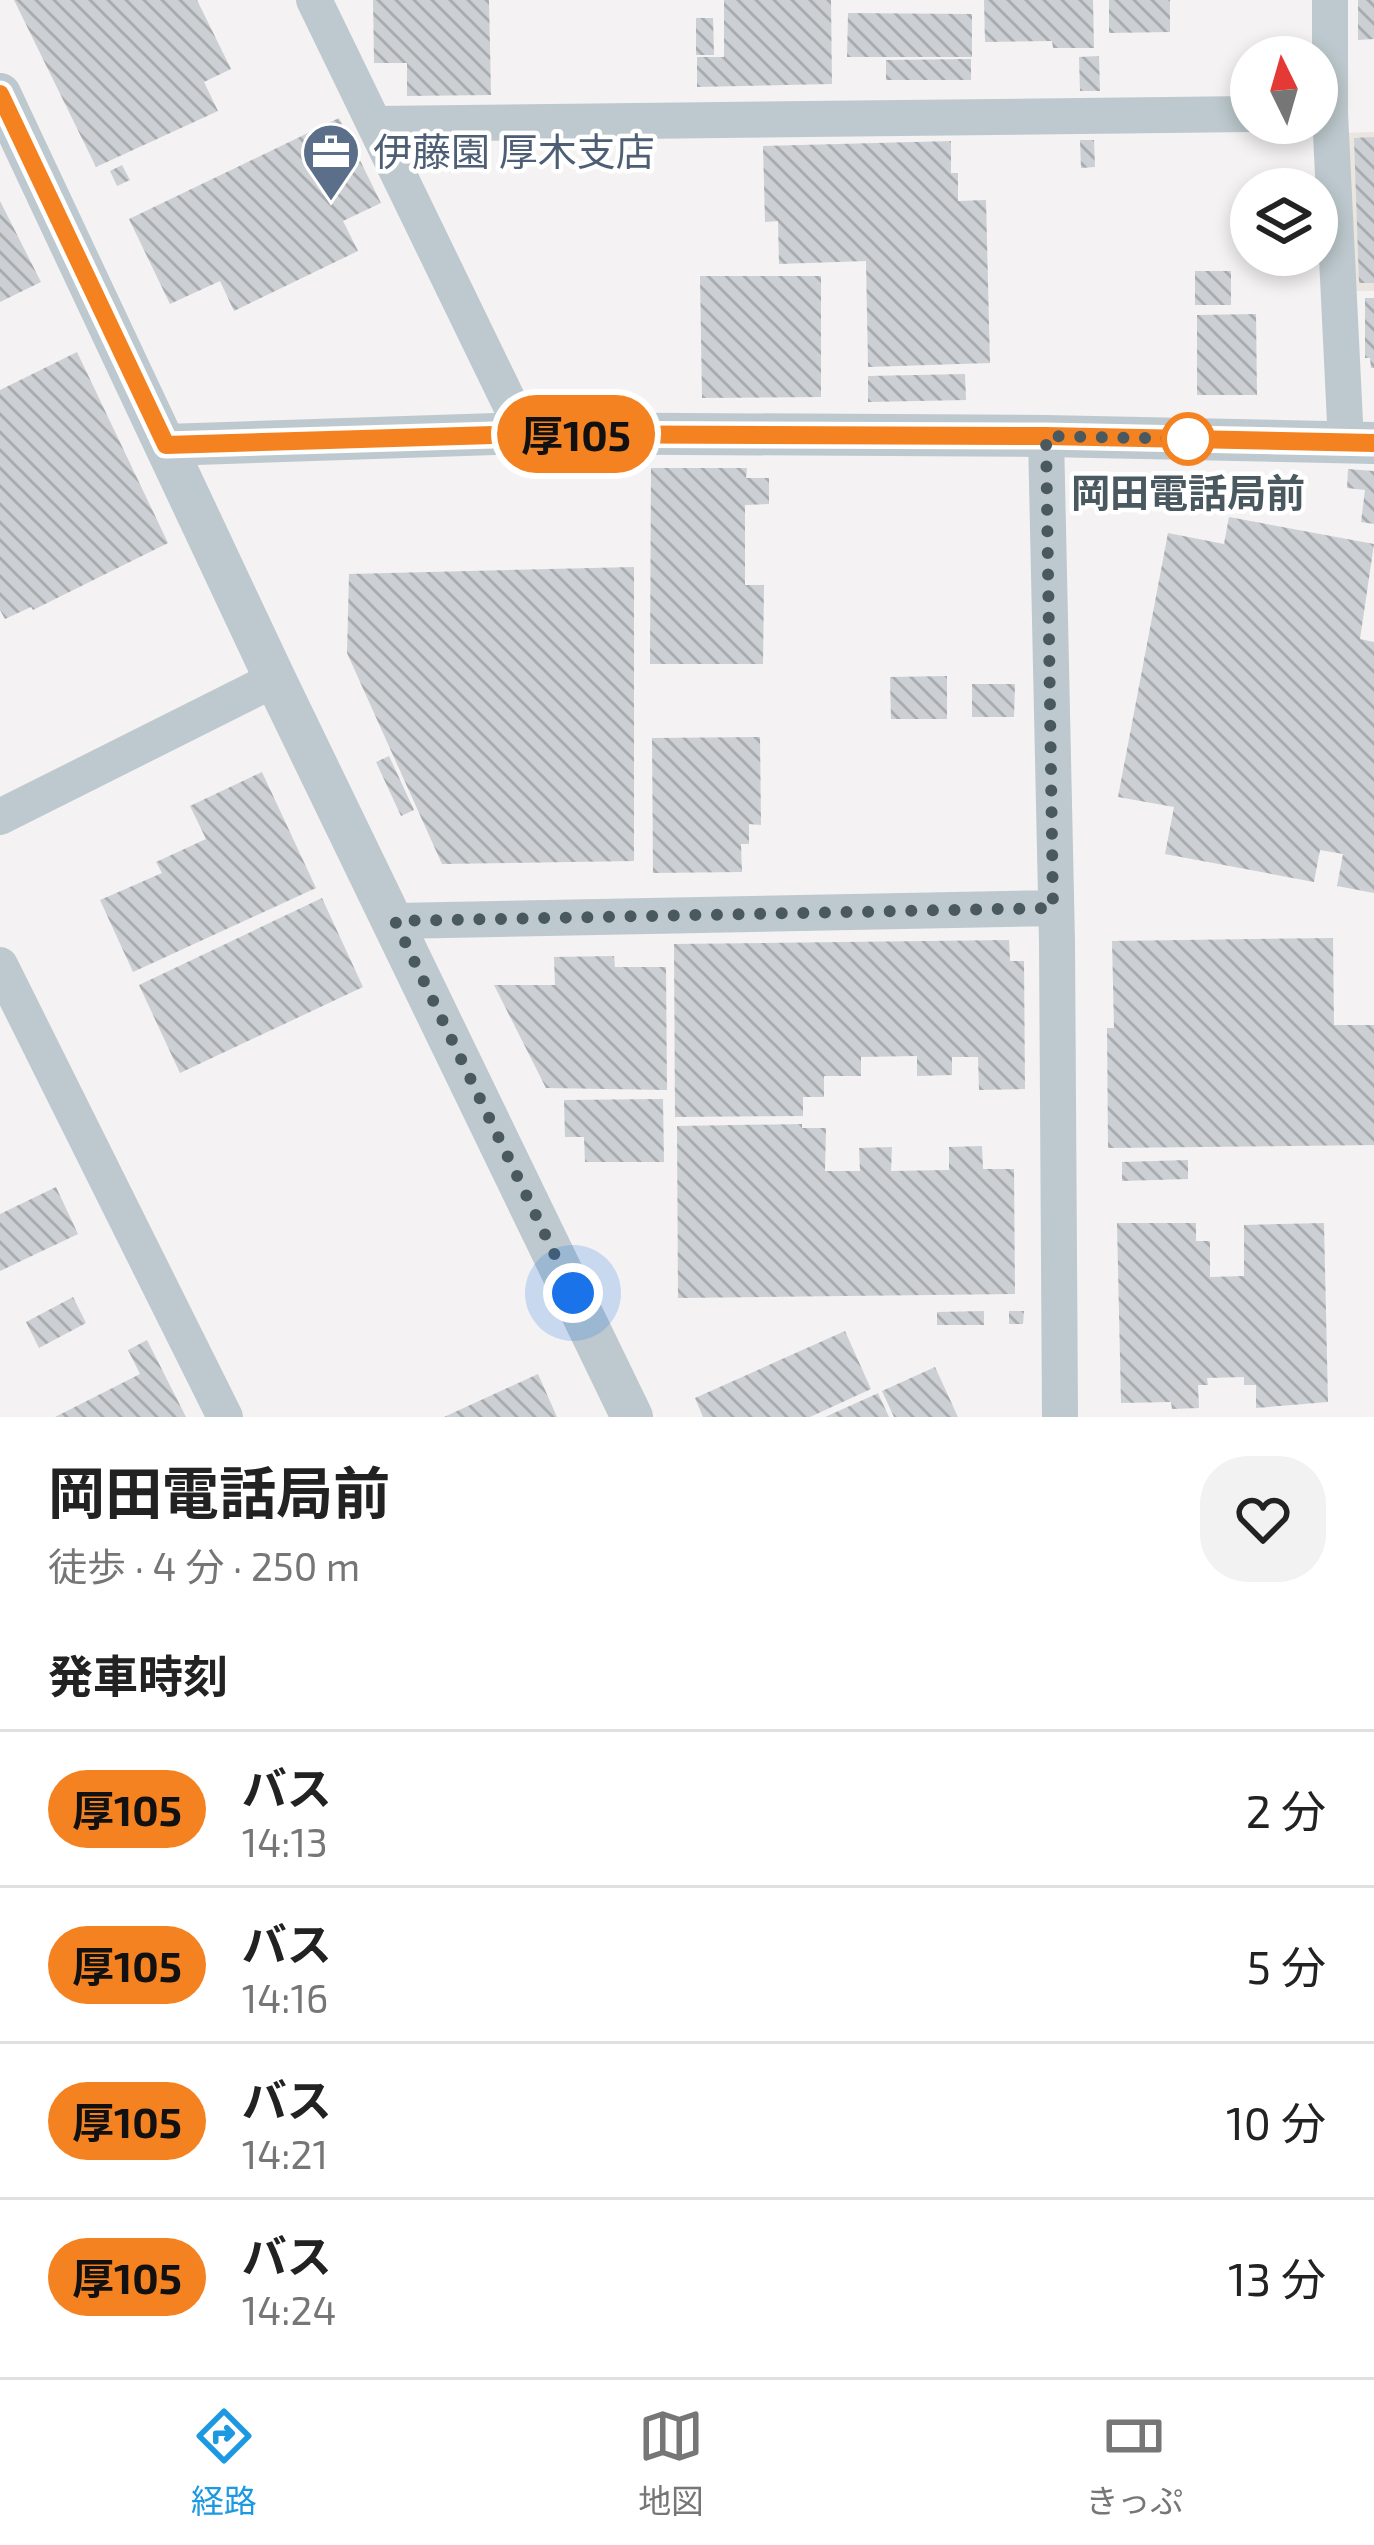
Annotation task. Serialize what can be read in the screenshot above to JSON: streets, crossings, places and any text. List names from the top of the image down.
{
  "places": {
    "office": ["伊藤園 厚木支店"],
    "other": ["岡田電話局前"]
  },
  "lines": ["bus line 厚105"],
  "north": "top",
  "page": {
    "on_map": "厚105",
    "heading": [
      ["岡田電話局前", "徒歩 · 4 分 · 250 m"],
      "発車時刻"
    ],
    "list": [
      {
        "mark": "厚105",
        "name": "バス",
        "note": "14:13",
        "value": "2 分"
      },
      {
        "mark": "厚105",
        "name": "バス",
        "note": "14:16",
        "value": "5 分"
      },
      {
        "mark": "厚105",
        "name": "バス",
        "note": "14:21",
        "value": "10 分"
      },
      {
        "mark": "厚105",
        "name": "バス",
        "note": "14:24",
        "value": "13 分"
      }
    ],
    "tabs": ["経路", "地図", "きっぷ"]
  }
}
